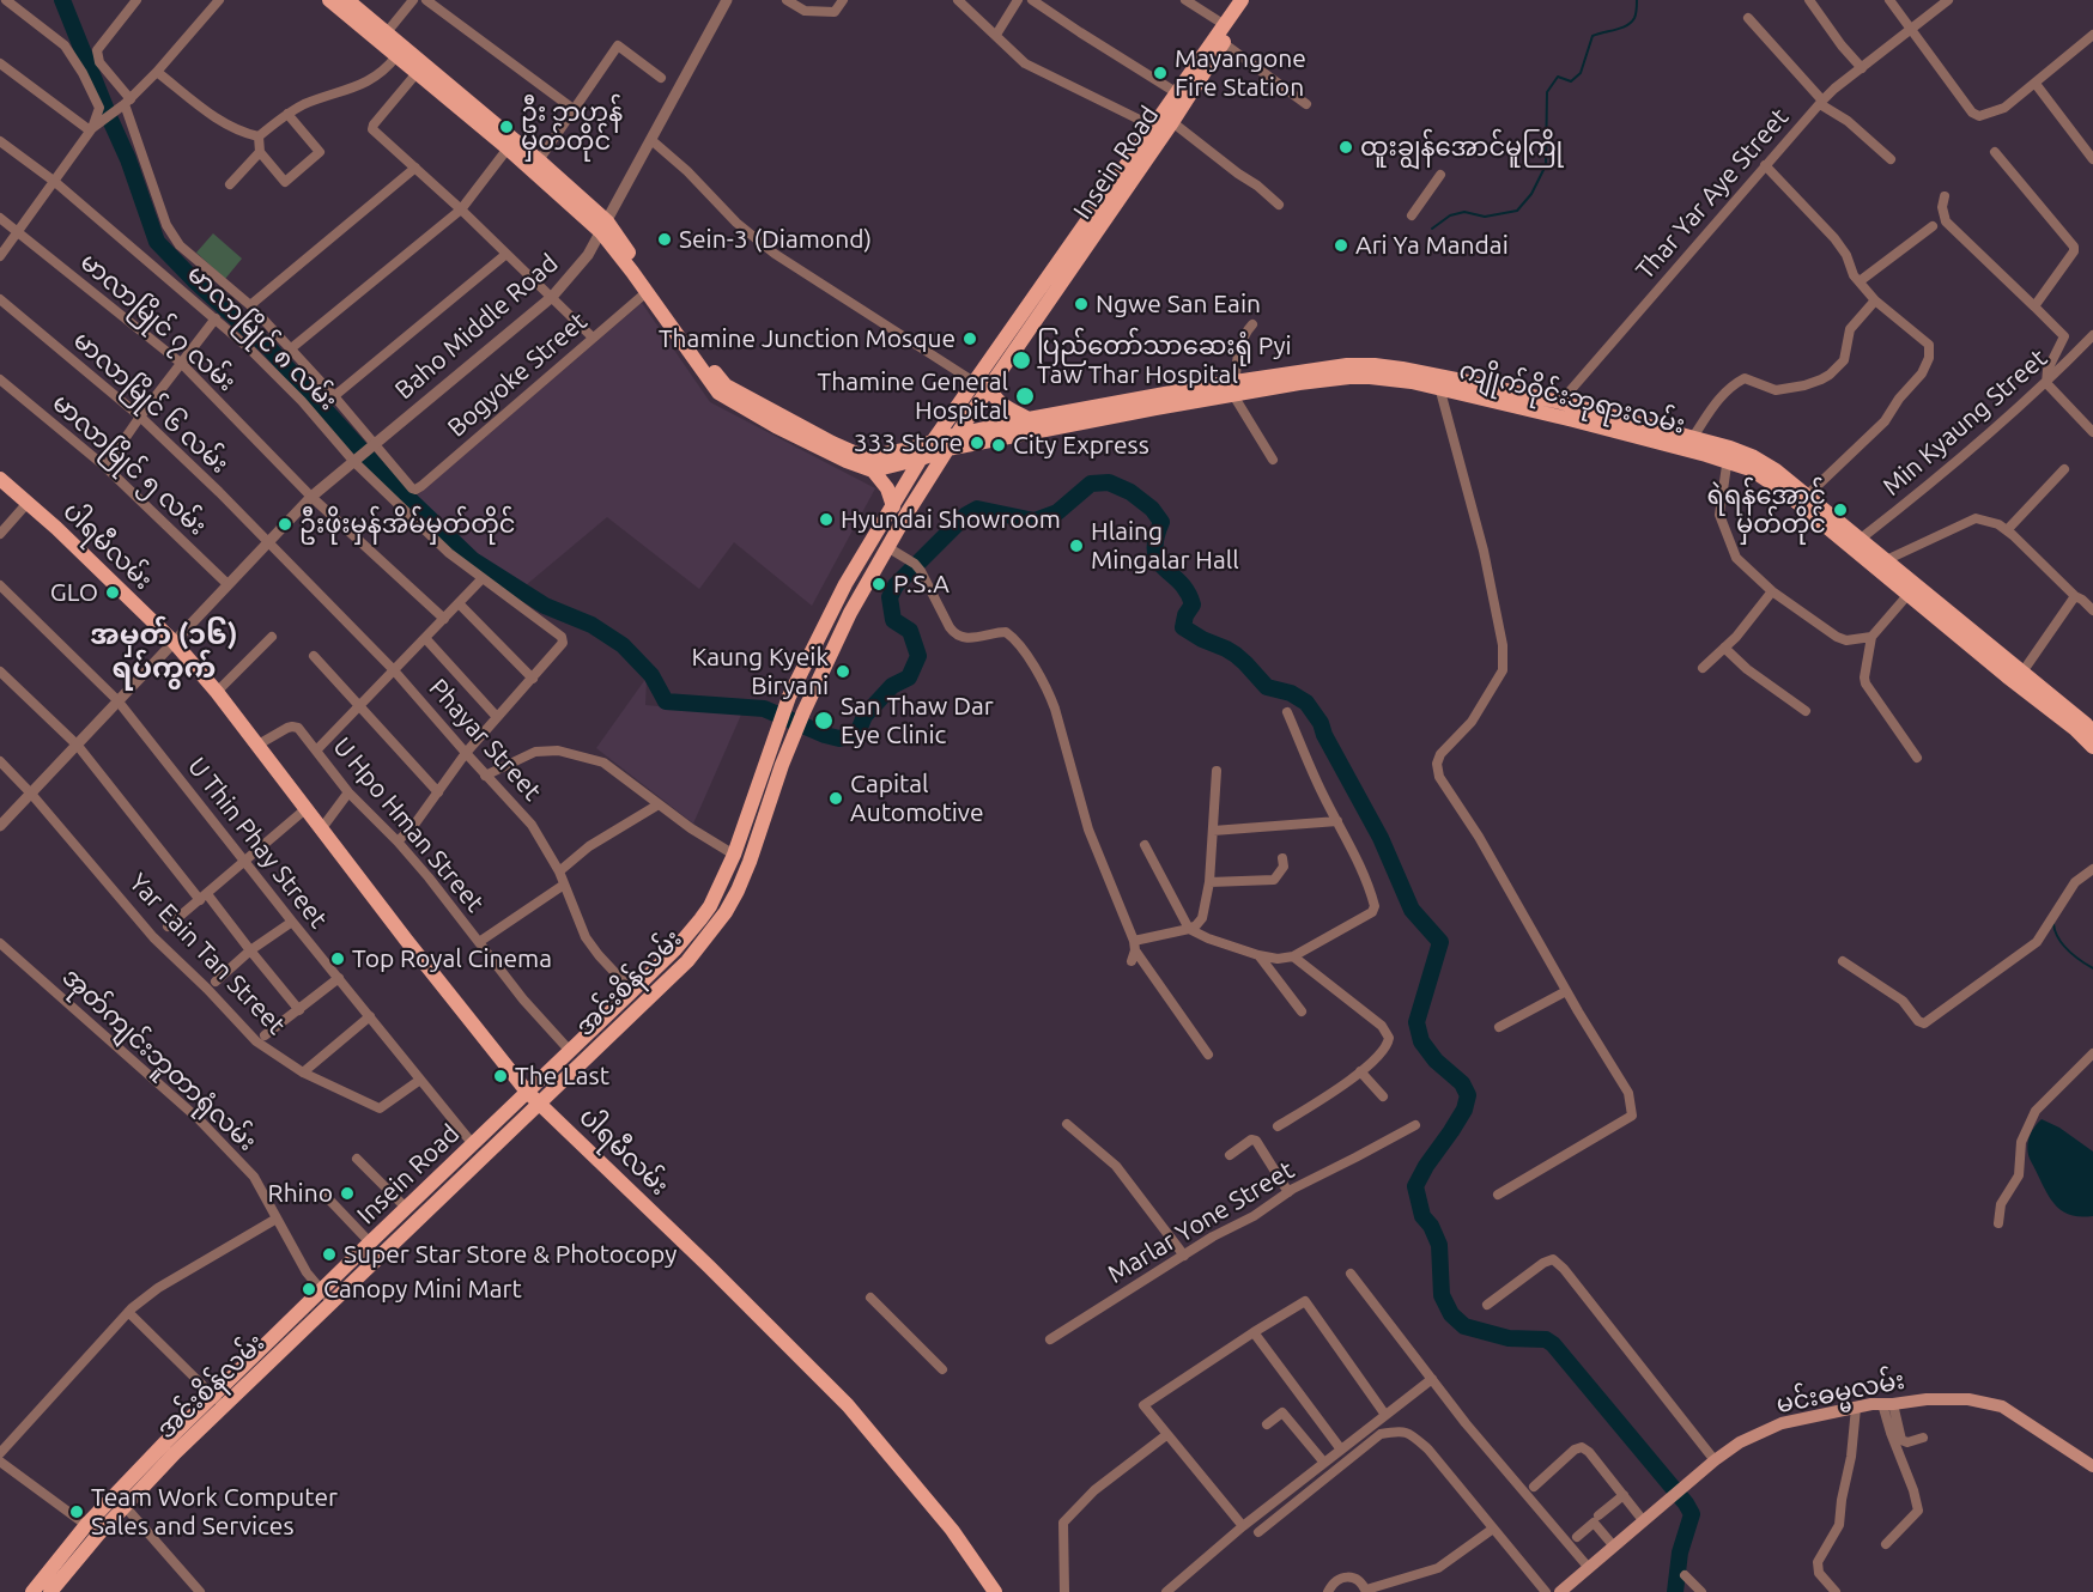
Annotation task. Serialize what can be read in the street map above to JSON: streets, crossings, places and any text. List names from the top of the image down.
{
  "streets": {
    "main road": [
      "Insein Road",
      "ကျိုက်ဝိုင်းဘုရားလမ်း",
      "ပါရမီလမ်း",
      "အင်းစိန်လမ်း",
      "မင်းဓမ္မလမ်း"
    ],
    "street": [
      "Thar Yar Aye Street",
      "မာလာမြိုင် ၇ လမ်း",
      "Baho Middle Road",
      "မာလာမြိုင် ၈ လမ်း",
      "Bogyoke Street",
      "မာလာမြိုင် ၆ လမ်း",
      "Min Kyaung Street",
      "မာလာမြိုင် ၅ လမ်း",
      "Phayar Street",
      "U Hpo Hman Street",
      "U Thin Phay Street",
      "Yar Eain Tan Street",
      "အုတ်ကျင်းဘူတာရုံလမ်း",
      "Marlar Yone Street"
    ]
  },
  "crossings": [
    ["Insein Road", "ပါရမီလမ်း"],
    ["Insein Road", "U Thin Phay Street"],
    ["Insein Road", "အင်းစိန်လမ်း"],
    ["Insein Road", "အုတ်ကျင်းဘူတာရုံလမ်း"],
    ["Thar Yar Aye Street", "ကျိုက်ဝိုင်းဘုရားလမ်း"],
    ["မာလာမြိုင် ၇ လမ်း", "Baho Middle Road"],
    ["Baho Middle Road", "မာလာမြိုင် ၈ လမ်း"],
    ["Baho Middle Road", "Bogyoke Street"],
    ["Baho Middle Road", "မာလာမြိုင် ၆ လမ်း"],
    ["Baho Middle Road", "မာလာမြိုင် ၅ လမ်း"],
    ["Baho Middle Road", "ပါရမီလမ်း"],
    ["Baho Middle Road", "Phayar Street"],
    ["Baho Middle Road", "U Thin Phay Street"],
    ["Baho Middle Road", "Yar Eain Tan Street"],
    ["ကျိုက်ဝိုင်းဘုရားလမ်း", "Min Kyaung Street"],
    ["ကျိုက်ဝိုင်းဘုရားလမ်း", "အင်းစိန်လမ်း"],
    ["မာလာမြိုင် ၆ လမ်း", "Phayar Street"],
    ["ပါရမီလမ်း", "U Hpo Hman Street"],
    ["ပါရမီလမ်း", "အင်းစိန်လမ်း"],
    ["Phayar Street", "အင်းစိန်လမ်း"],
    ["U Hpo Hman Street", "အင်းစိန်လမ်း"],
    ["U Thin Phay Street", "Yar Eain Tan Street"],
    ["အင်းစိန်လမ်း", "အုတ်ကျင်းဘူတာရုံလမ်း"]
  ],
  "districts": ["အမှတ် (၁၆) ရပ်ကွက်"],
  "places": [
    "Mayangone Fire Station",
    "ဦး ဘဟန် မှတ်တိုင်",
    "ထူးချွန်အောင်မူကြို",
    "Sein-3 (Diamond)",
    "Ari Ya Mandai",
    "Ngwe San Eain",
    "Thamine Junction Mosque",
    "ပြည်တော်သာဆေးရုံ Pyi Taw Thar Hospital",
    "Thamine General Hospital",
    "333 Store",
    "City Express",
    "ရဲရန်အောင် မှတ်တိုင်",
    "Hyundai Showroom",
    "ဦးဖိုးမှန်အိမ်မှတ်တိုင်",
    "Hlaing Mingalar Hall",
    "P.S.A",
    "GLO",
    "Kaung Kyeik Biryani",
    "San Thaw Dar Eye Clinic",
    "Capital Automotive",
    "Top Royal Cinema",
    "The Last",
    "Rhino",
    "Super Star Store & Photocopy",
    "Canopy Mini Mart",
    "Team Work Computer Sales and Services"
  ]
}
